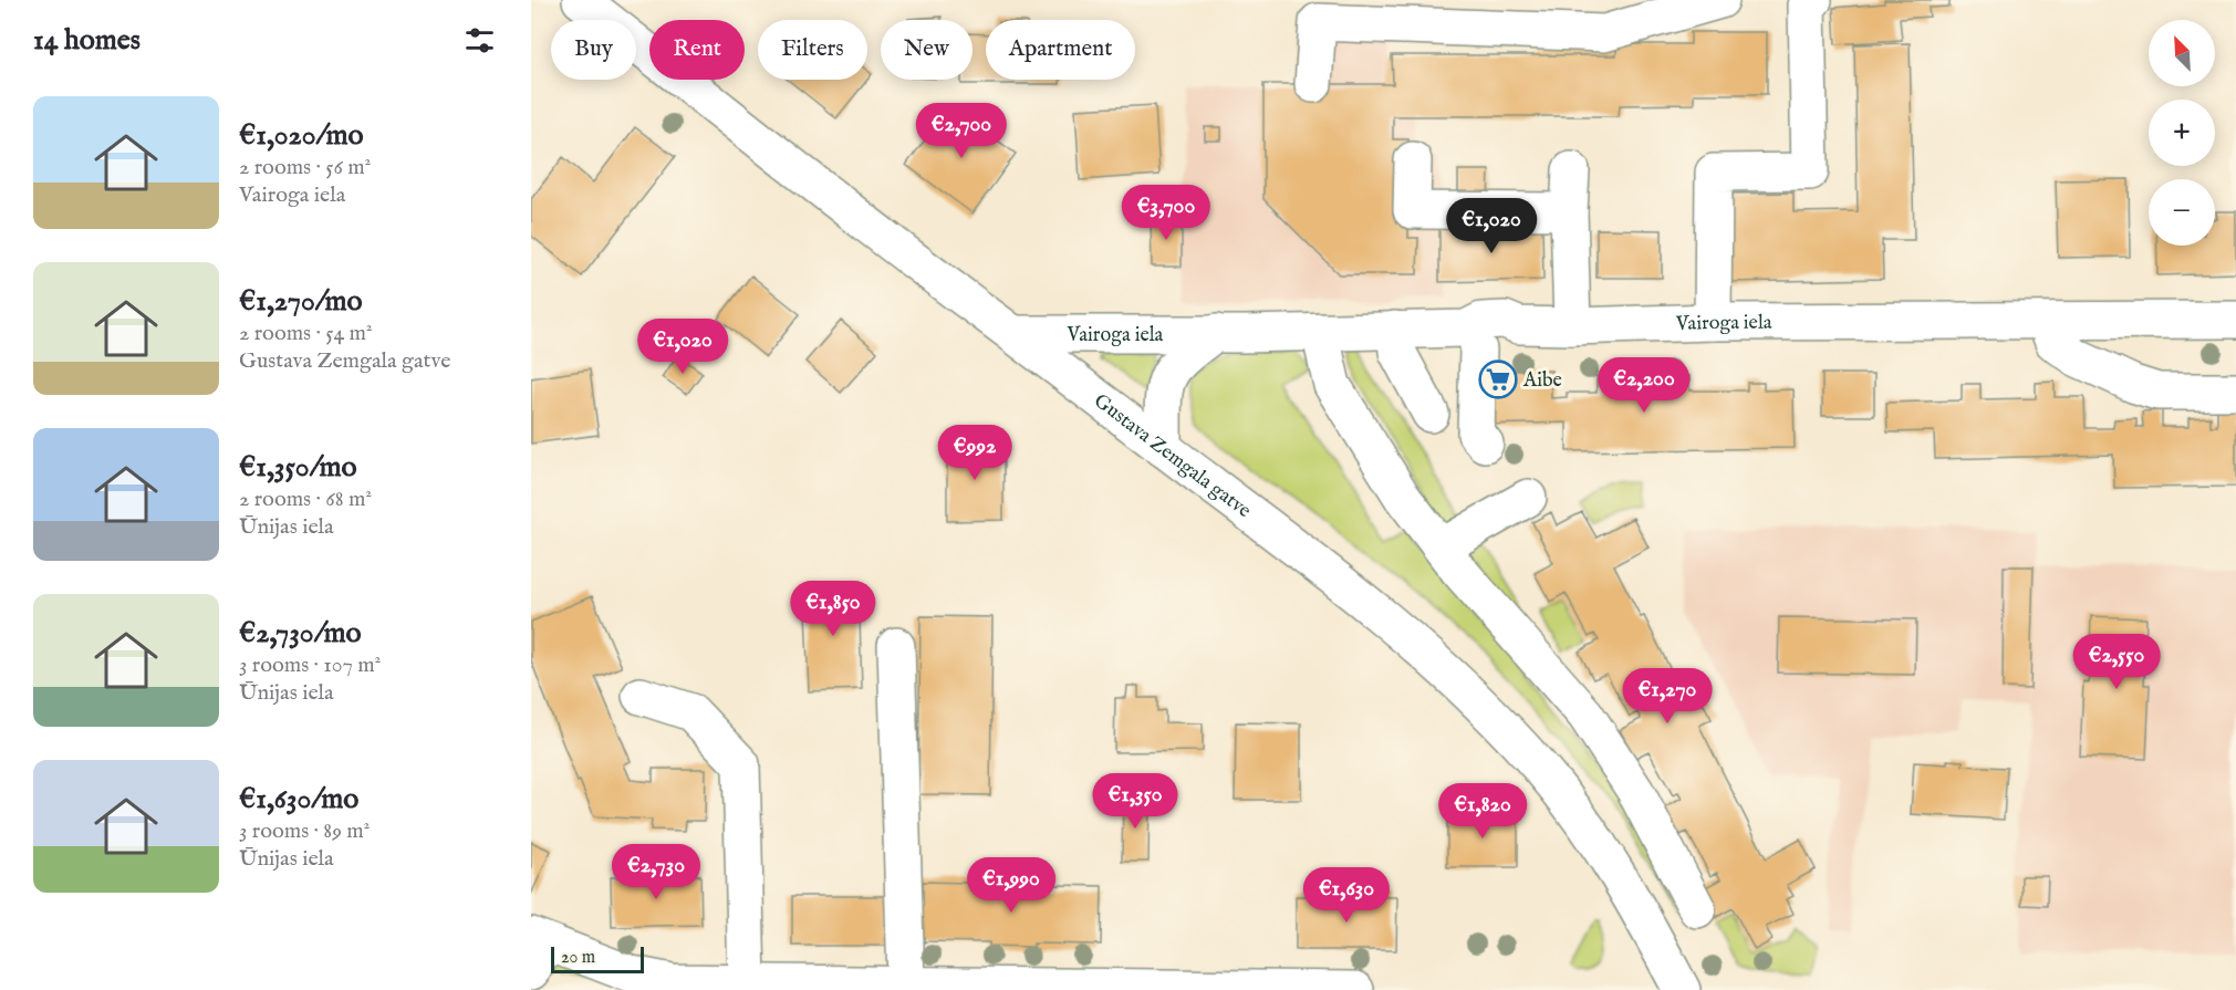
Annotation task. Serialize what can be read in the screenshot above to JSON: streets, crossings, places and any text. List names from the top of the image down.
{
  "streets": {
    "street": ["Vairoga iela", "Gustava Zemgala gatve"]
  },
  "crossings": [
    ["Vairoga iela", "Gustava Zemgala gatve"]
  ],
  "places": {
    "supermarket": ["Aibe"]
  },
  "scale_bar": "20 m",
  "north": "top left",
  "page": {
    "heading": "14 homes",
    "map_buttons": ["+", "−"],
    "chip": [
      "Buy",
      "Rent",
      "Filters",
      "New",
      "Apartment"
    ],
    "list": [
      {
        "name": "€1,020/mo",
        "note": "2 rooms · 56 m² · Vairoga iela"
      },
      {
        "name": "€1,270/mo",
        "note": "2 rooms · 54 m² · Gustava Zemgala gatve"
      },
      {
        "name": "€1,350/mo",
        "note": "2 rooms · 68 m² · Ūnijas iela"
      },
      {
        "name": "€2,730/mo",
        "note": "3 rooms · 107 m² · Ūnijas iela"
      },
      {
        "name": "€1,630/mo",
        "note": "3 rooms · 89 m² · Ūnijas iela"
      }
    ],
    "price": [
      "€2,700",
      "€3,700",
      "€1,020",
      "€1,020",
      "€2,200",
      "€992",
      "€1,850",
      "€2,550",
      "€1,270",
      "€1,350",
      "€1,820",
      "€2,730",
      "€1,990",
      "€1,630"
    ],
    "scale": "20 m"
  }
}
